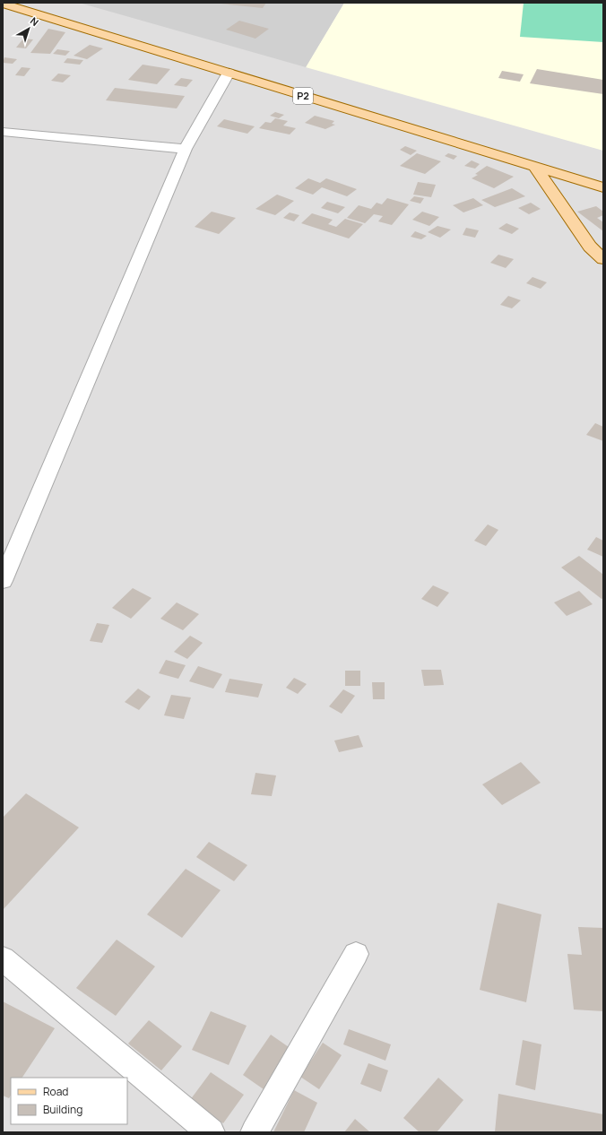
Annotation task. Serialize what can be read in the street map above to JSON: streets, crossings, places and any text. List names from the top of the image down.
{
  "streets": {
    "main road": ["P2"]
  },
  "legend": ["Road", "Building"],
  "north": "top right"
}
